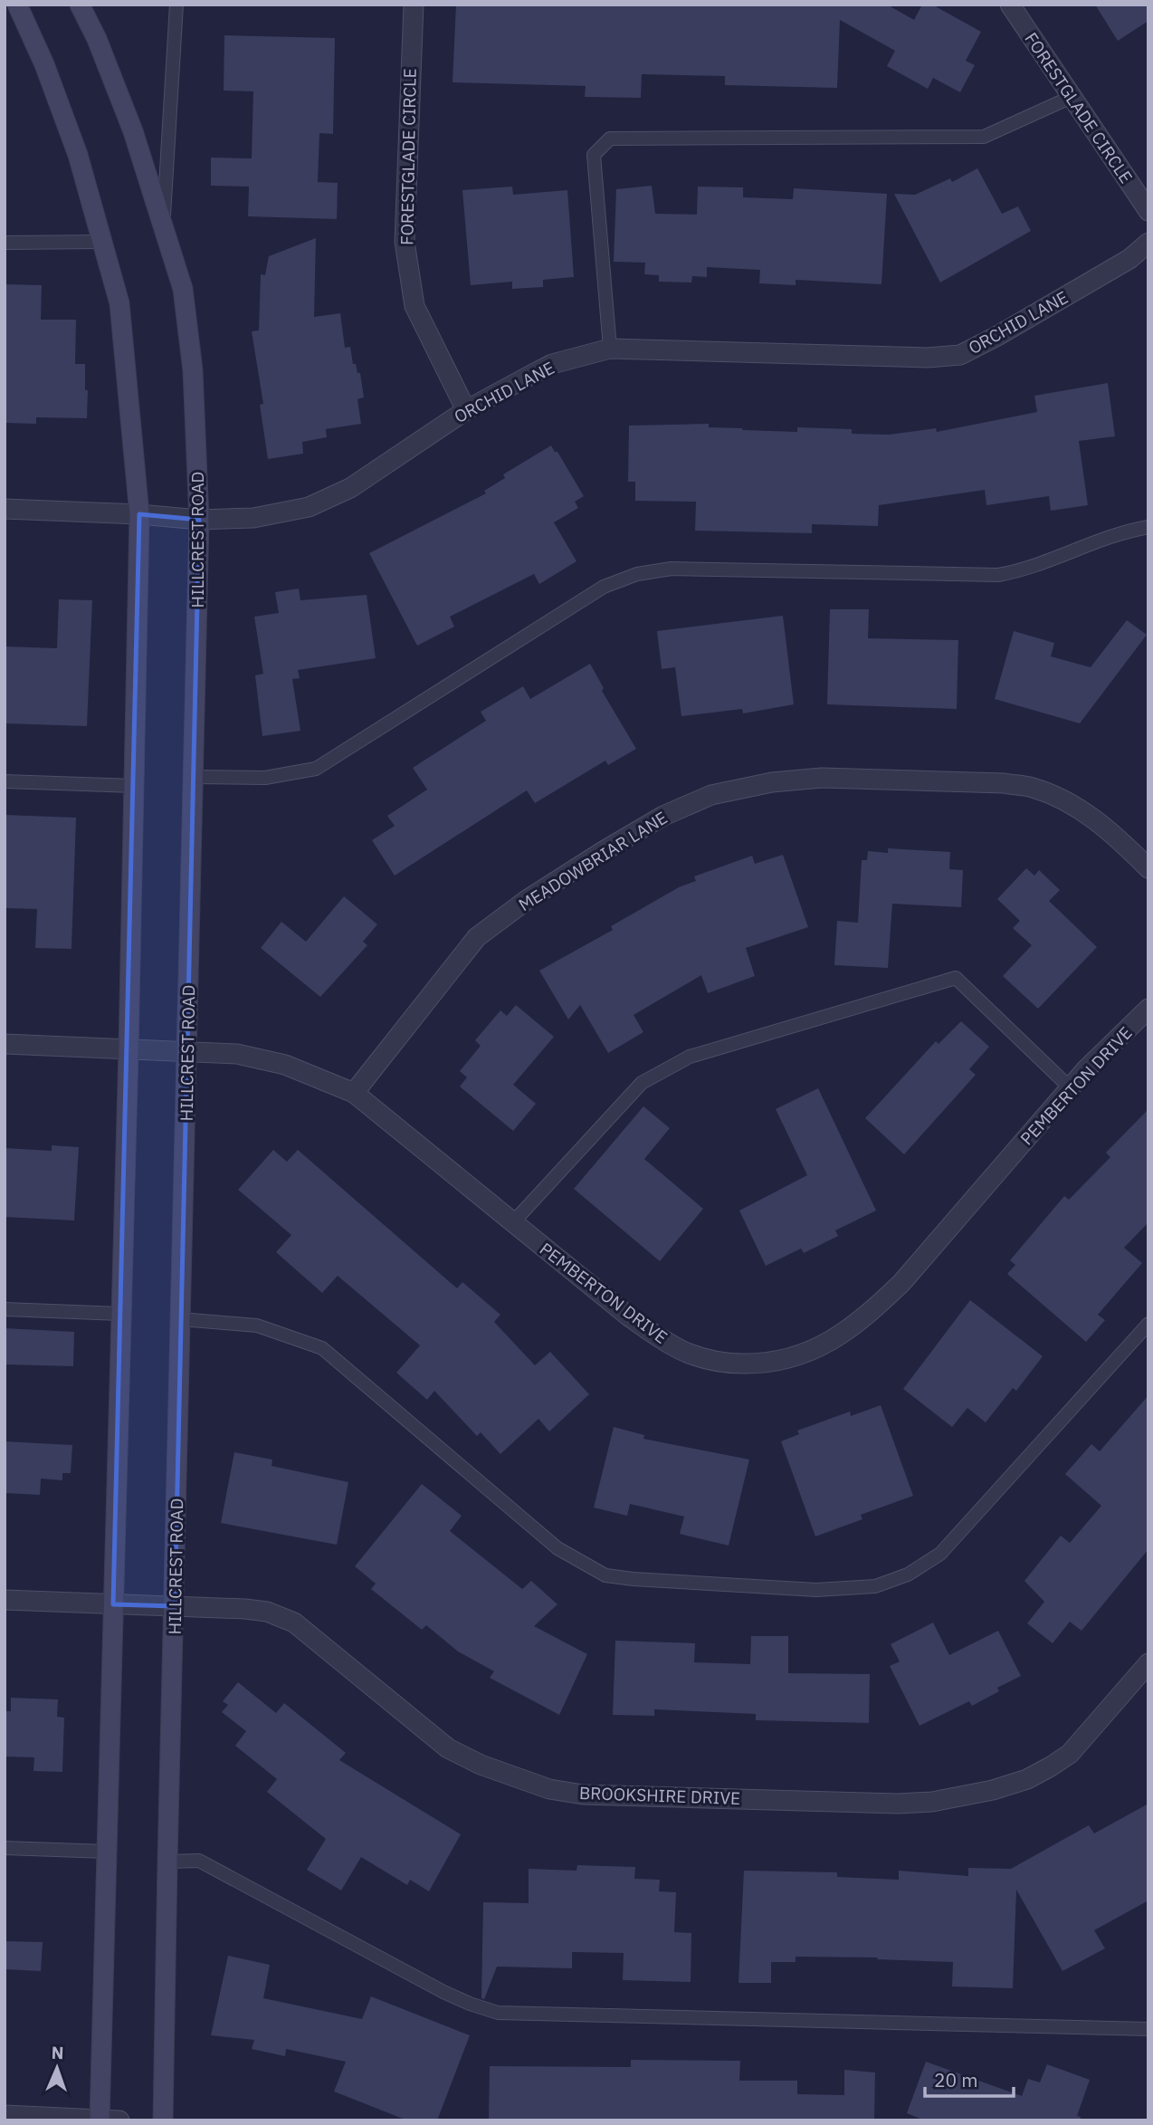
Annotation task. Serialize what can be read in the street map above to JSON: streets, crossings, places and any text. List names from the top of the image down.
{
  "streets": {
    "main road": ["HILLCREST ROAD"],
    "street": [
      "FORESTGLADE CIRCLE",
      "ORCHID LANE",
      "MEADOWBRIAR LANE",
      "PEMBERTON DRIVE",
      "BROOKSHIRE DRIVE"
    ]
  },
  "crossings": [
    ["FORESTGLADE CIRCLE", "ORCHID LANE"],
    ["ORCHID LANE", "HILLCREST ROAD"],
    ["HILLCREST ROAD", "PEMBERTON DRIVE"],
    ["HILLCREST ROAD", "BROOKSHIRE DRIVE"],
    ["MEADOWBRIAR LANE", "PEMBERTON DRIVE"]
  ],
  "scale_bar": "20 m",
  "north": "top"
}
